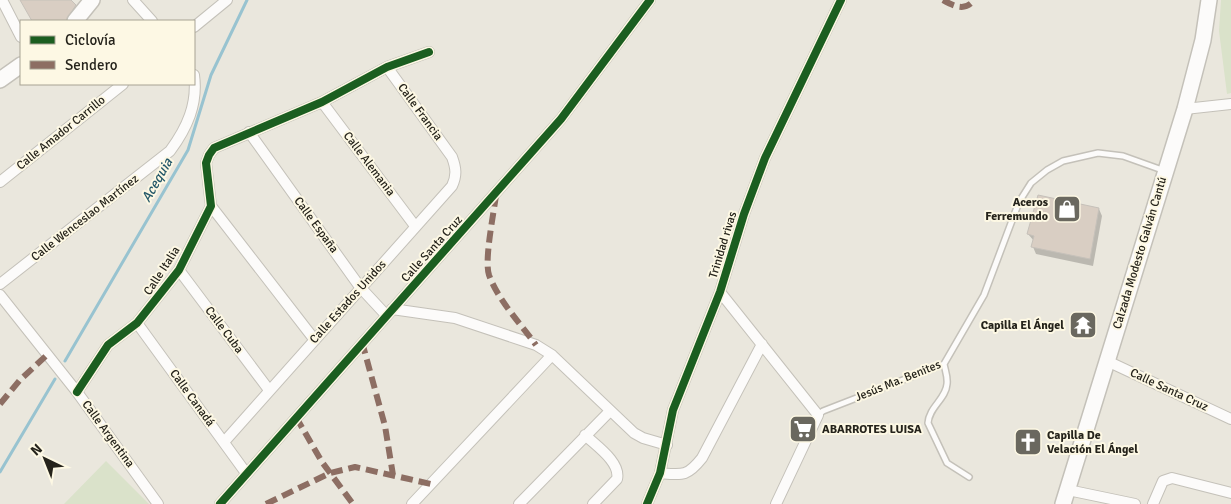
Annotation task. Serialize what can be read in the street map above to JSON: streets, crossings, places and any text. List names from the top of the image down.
{
  "streets": {
    "main road": ["Calzada Modesto Galván Cantú"],
    "street": [
      "Calle Francia",
      "Calle Amador Carrillo",
      "Calle Alemania",
      "Calle Wenceslao Martínez",
      "Calle España",
      "Trinidad rivas",
      "Calle Santa Cruz",
      "Calle Italia",
      "Calle Estados Unidos",
      "Calle Cuba",
      "Calle Canadá",
      "Calle Argentina"
    ],
    "lane": ["Jesús Ma. Benites"]
  },
  "crossings": [
    ["Calle Francia", "Calle Estados Unidos"],
    ["Calle Alemania", "Calle Estados Unidos"],
    ["Calle España", "Calle Santa Cruz"],
    ["Calle España", "Calle Estados Unidos"],
    ["Calle Santa Cruz", "Calzada Modesto Galván Cantú"],
    ["Calle Santa Cruz", "Calle Canadá"],
    ["Calzada Modesto Galván Cantú", "Jesús Ma. Benites"],
    ["Calle Italia", "Calle Cuba"],
    ["Calle Italia", "Calle Canadá"],
    ["Calle Italia", "Calle Argentina"],
    ["Calle Estados Unidos", "Calle Cuba"],
    ["Calle Estados Unidos", "Calle Canadá"]
  ],
  "water": ["Acequia"],
  "places": {
    "shop": ["Aceros Ferremundo"],
    "temple": ["Capilla El Ángel"],
    "supermarket": ["ABARROTES LUISA"],
    "church": ["Capilla De Velación El Ángel"]
  },
  "legend": ["Ciclovía", "Sendero"],
  "north": "top left"
}
